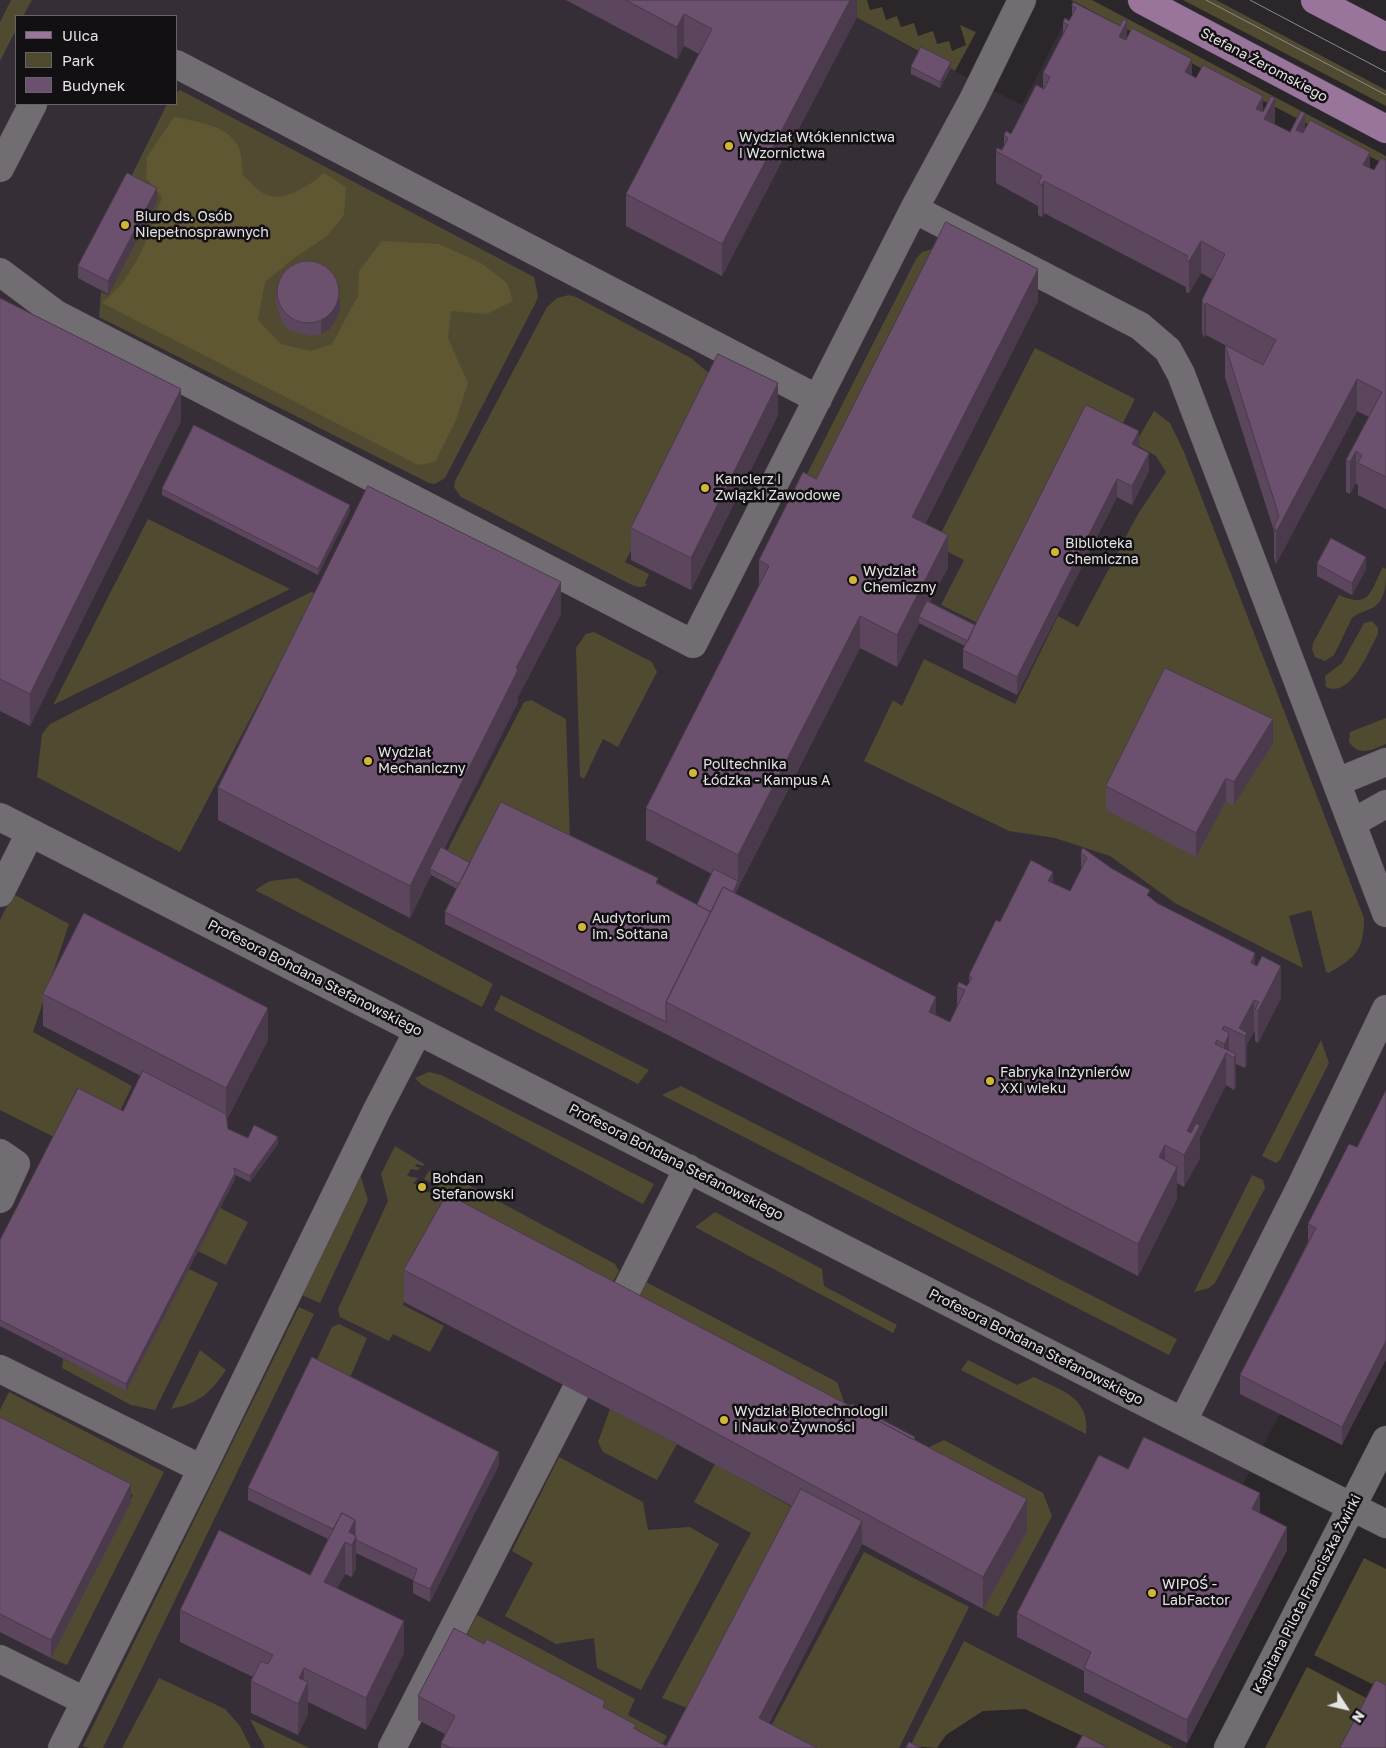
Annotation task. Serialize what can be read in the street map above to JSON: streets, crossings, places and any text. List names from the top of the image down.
{
  "streets": {
    "main road": ["Stefana Żeromskiego"],
    "street": ["Profesora Bohdana Stefanowskiego", "Kapitana Pilota Franciszka Żwirki"]
  },
  "crossings": [
    ["Profesora Bohdana Stefanowskiego", "Kapitana Pilota Franciszka Żwirki"]
  ],
  "places": [
    "Wydział Włókiennictwa i Wzornictwa",
    "Biuro ds. Osób Niepełnosprawnych",
    "Kanclerz i Związki Zawodowe",
    "Biblioteka Chemiczna",
    "Wydział Chemiczny",
    "Wydział Mechaniczny",
    "Politechnika Łódzka - Kampus A",
    "Audytorium im. Sołtana",
    "Fabryka inżynierów XXI wieku",
    "Bohdan Stefanowski",
    "Wydział Biotechnologii i Nauk o Żywności",
    "WIPOŚ - LabFactor"
  ],
  "legend": ["Ulica", "Park", "Budynek"],
  "north": "bottom right"
}
